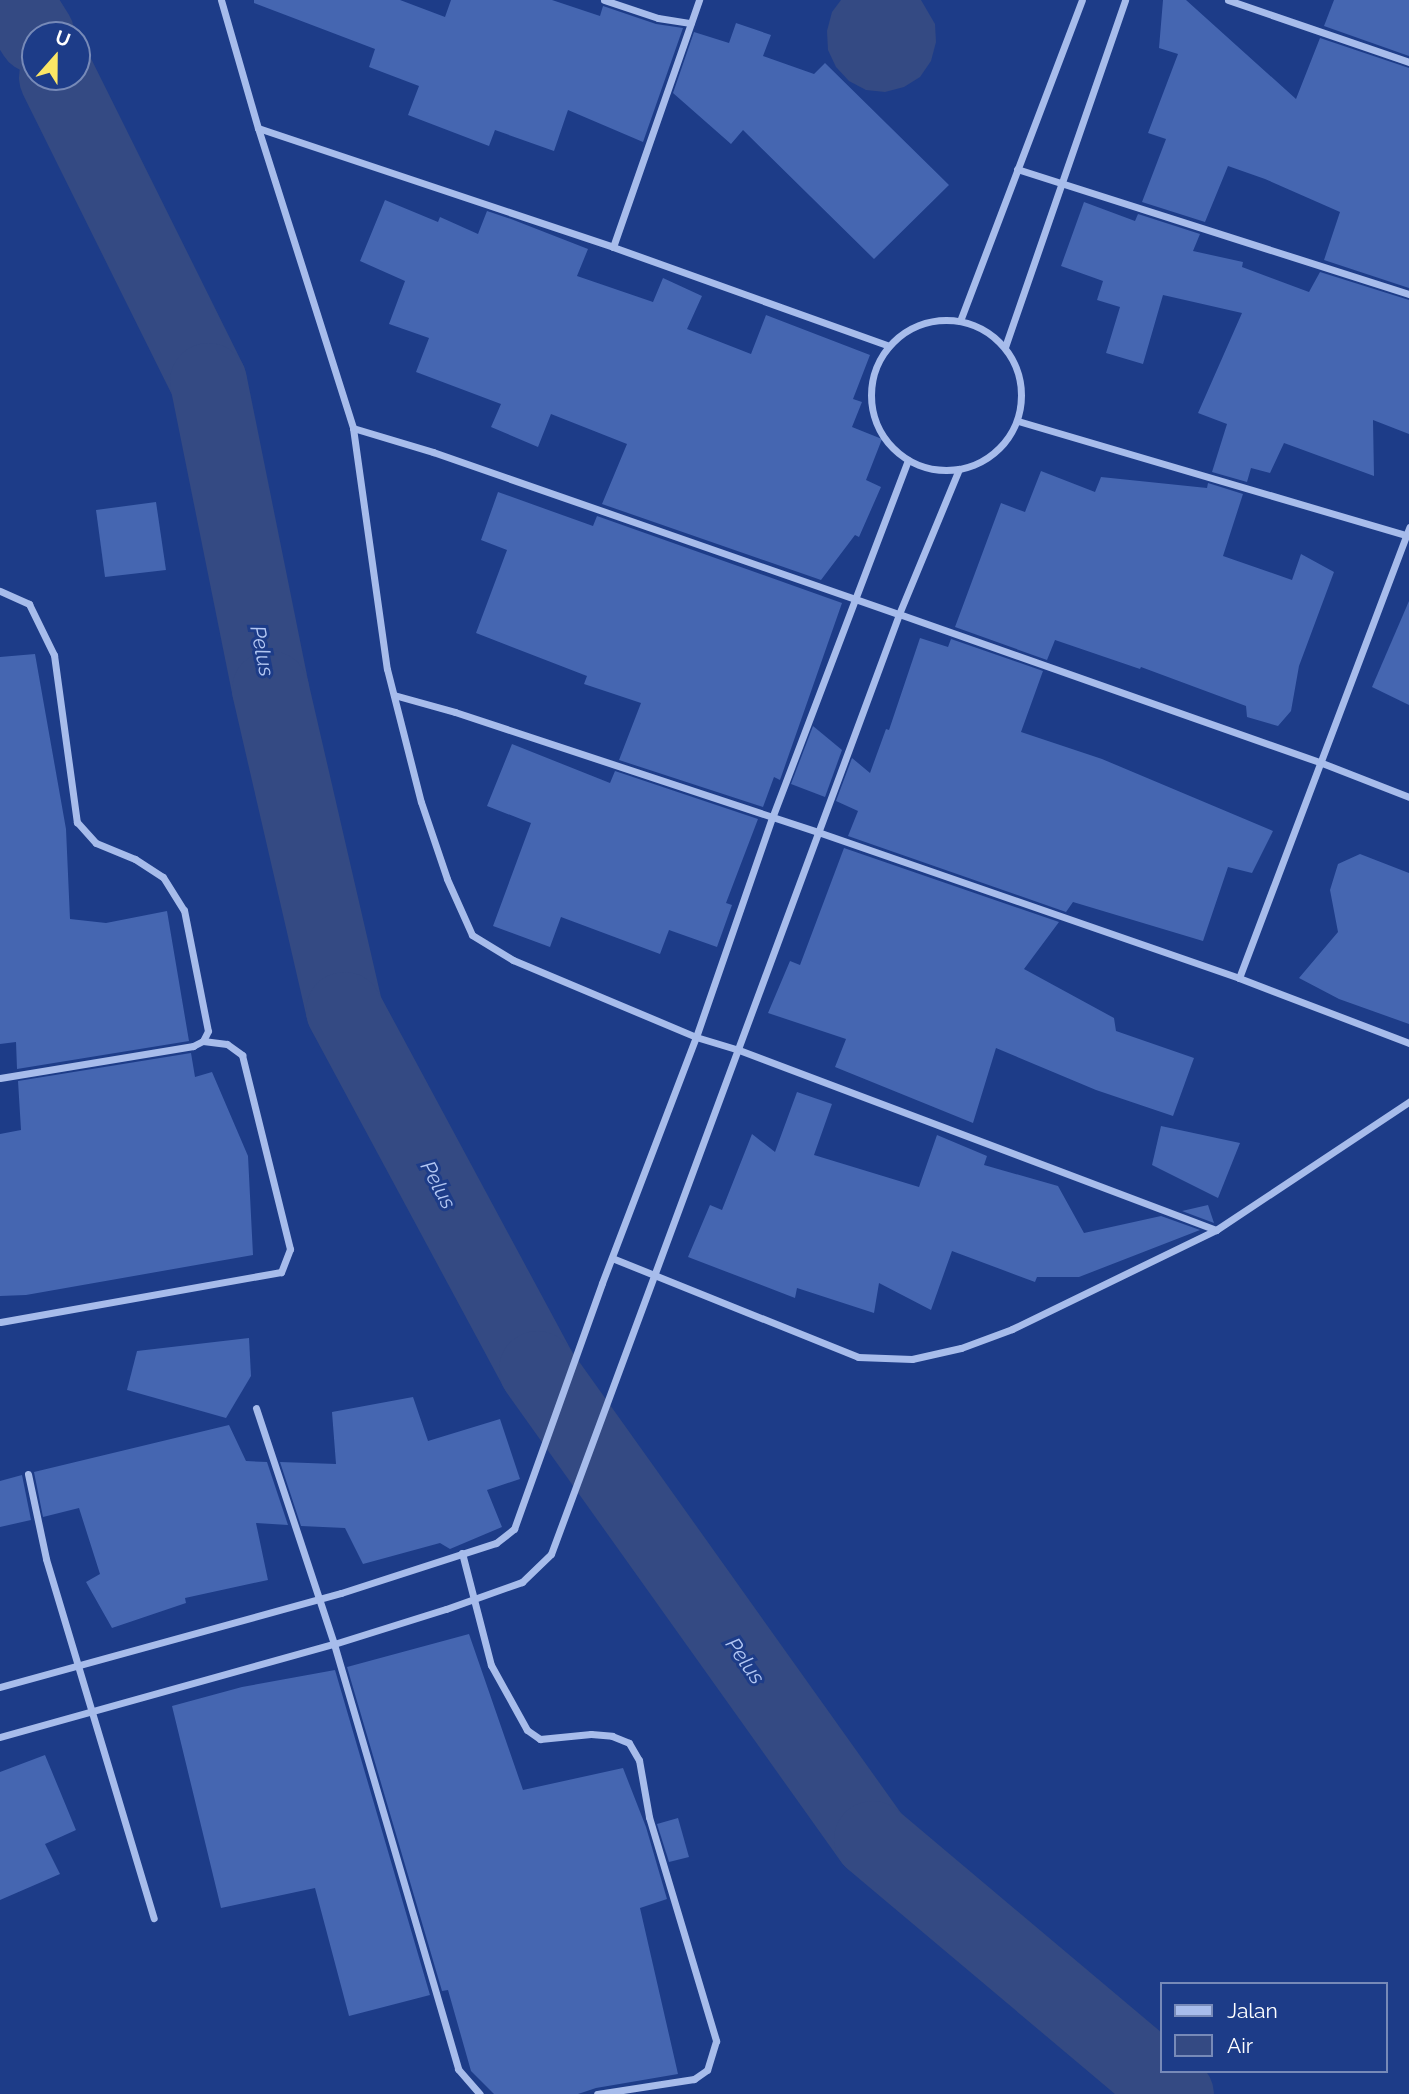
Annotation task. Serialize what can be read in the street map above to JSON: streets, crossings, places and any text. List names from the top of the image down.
{
  "water": ["Pelus"],
  "legend": ["Jalan", "Air"],
  "north": "top"
}
